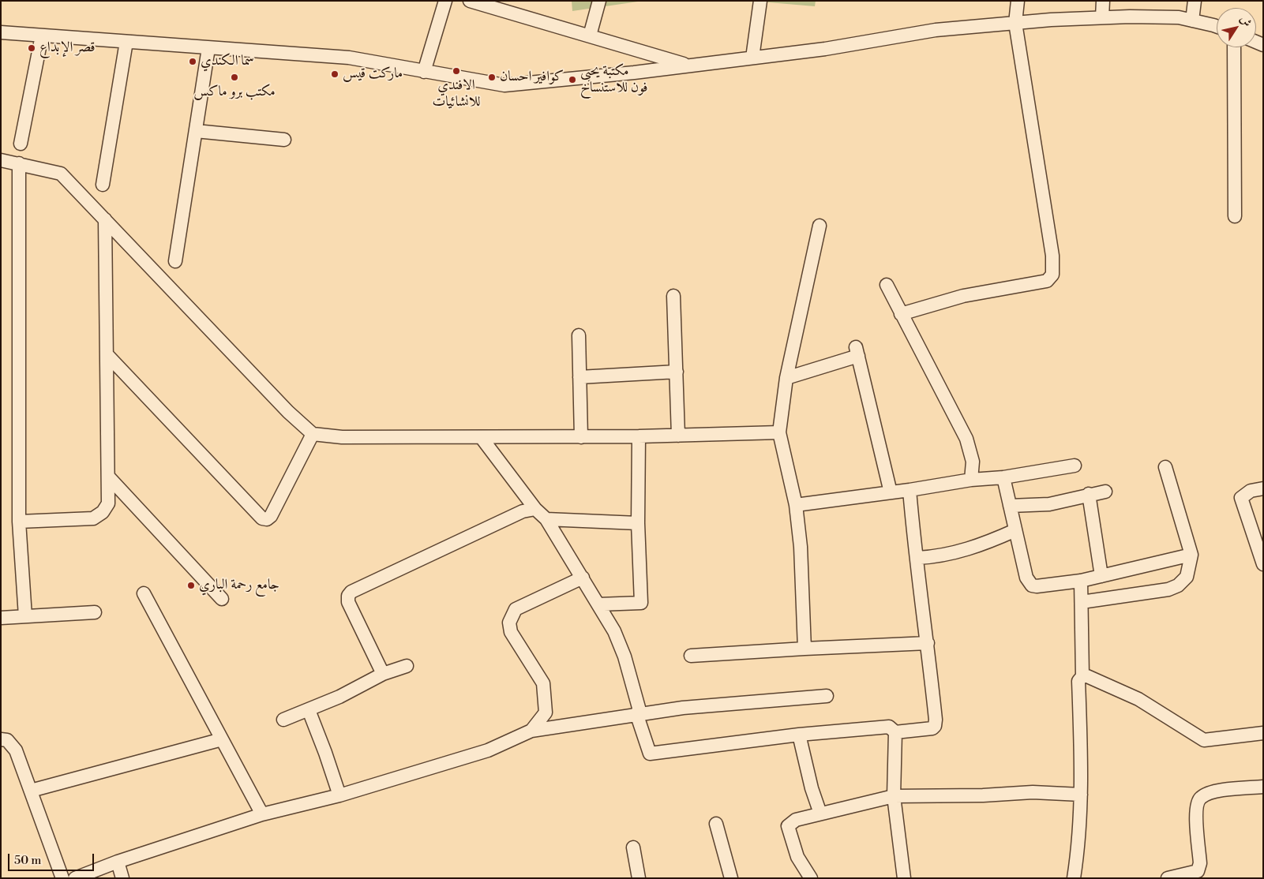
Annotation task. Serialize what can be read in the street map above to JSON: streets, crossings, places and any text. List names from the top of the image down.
{
  "places": [
    "قصر الإبداع",
    "سما الكندي",
    "الافندي للانشائيات",
    "ماركت قيس",
    "مكتب برو ماكس",
    "كوافير احسان",
    "مكتبة يحيى فون للاستنساخ",
    "جامع رحمة الباري"
  ],
  "scale_bar": "50 m",
  "north": "top right"
}
